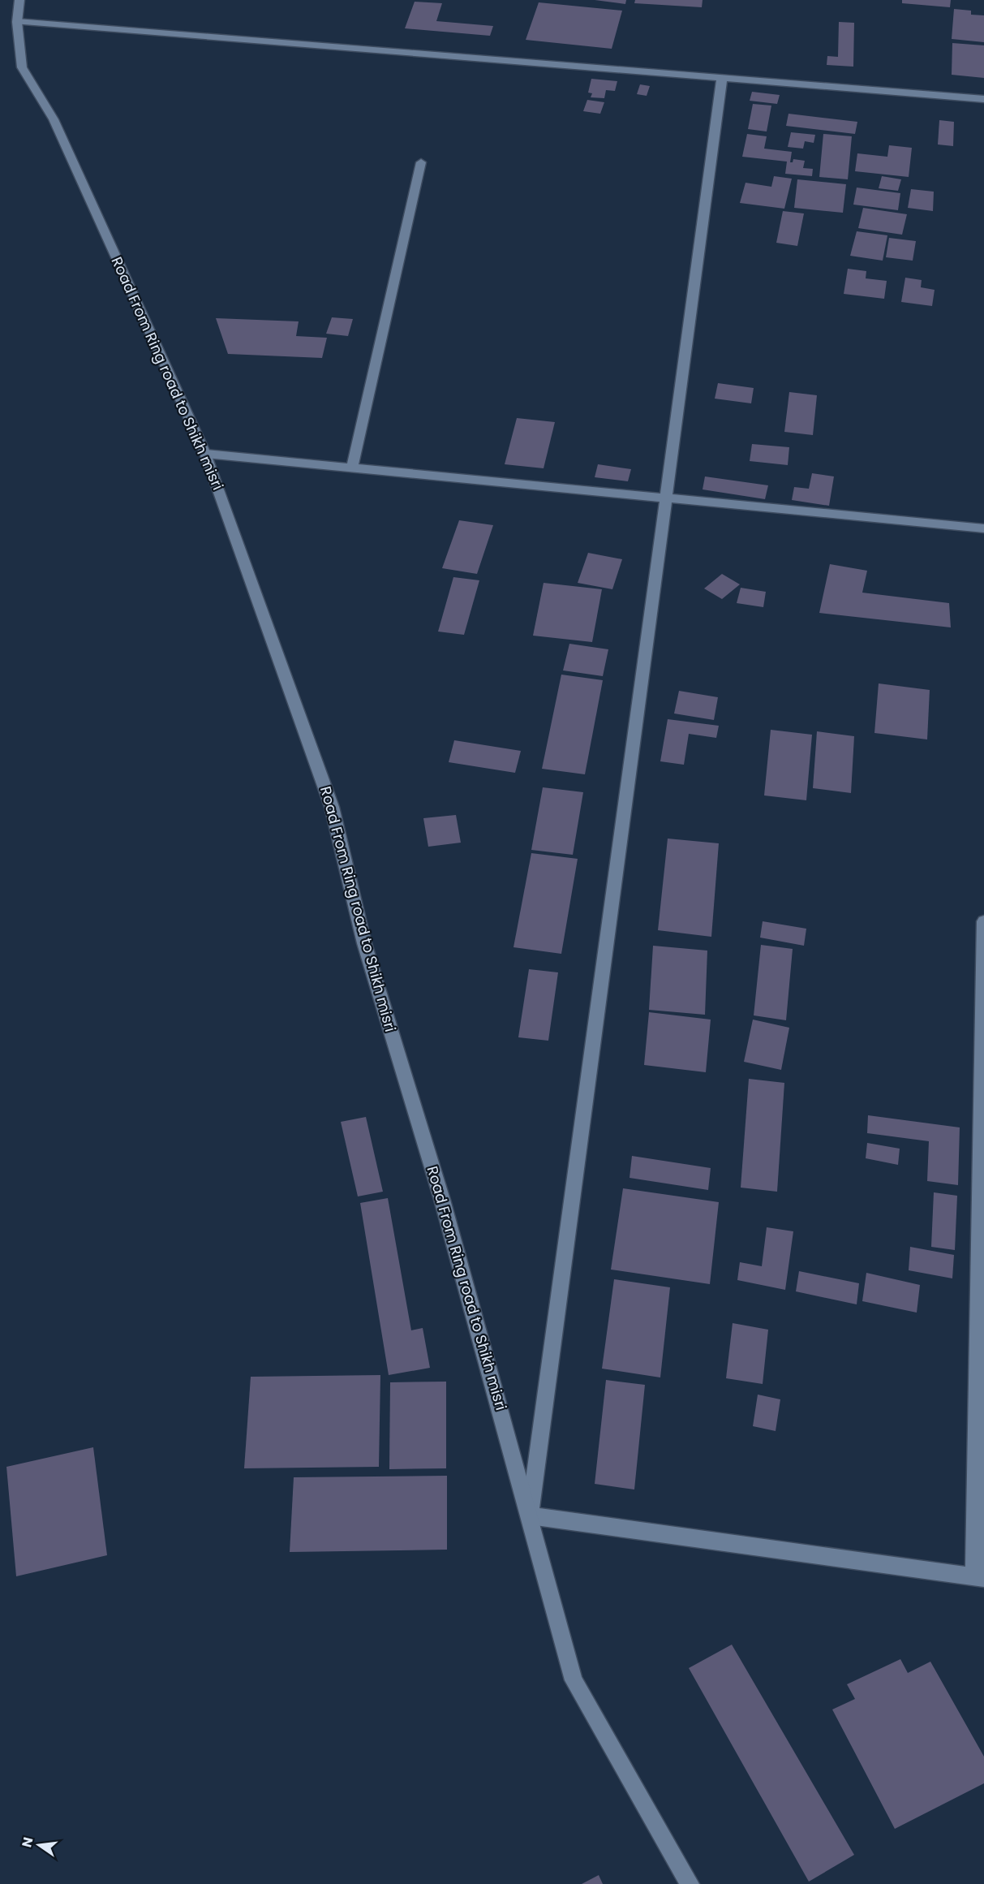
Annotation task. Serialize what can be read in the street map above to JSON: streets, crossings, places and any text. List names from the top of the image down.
{
  "streets": {
    "street": ["Road From Ring road to Shikh misri"]
  },
  "north": "left"
}
